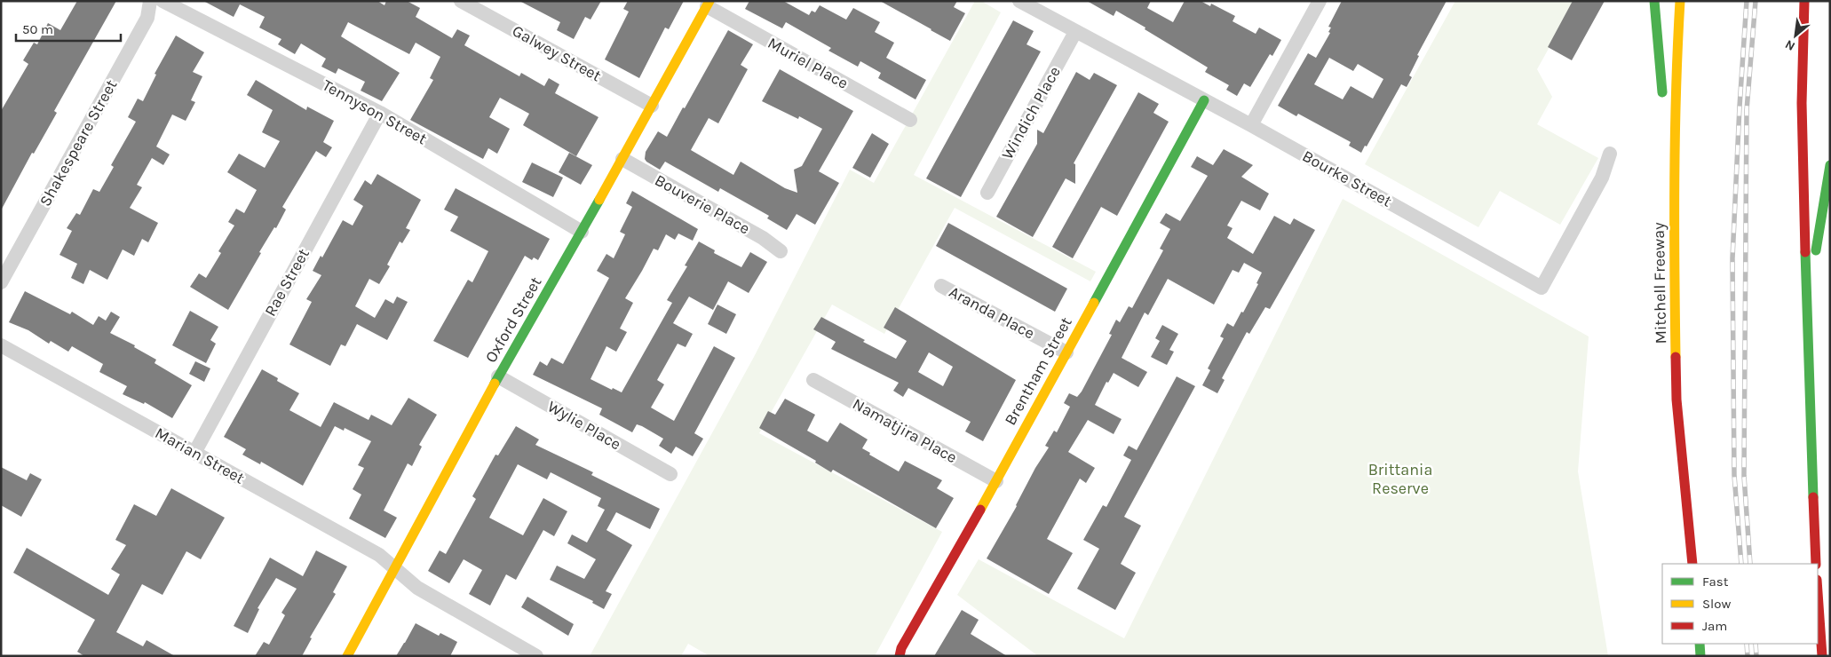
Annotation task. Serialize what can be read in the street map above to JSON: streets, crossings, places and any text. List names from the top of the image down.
{
  "streets": {
    "main road": ["Mitchell Freeway", "Oxford Street", "Brentham Street"],
    "street": [
      "Galwey Street",
      "Muriel Place",
      "Tennyson Street",
      "Windich Place",
      "Shakespeare Street",
      "Bourke Street",
      "Bouverie Place",
      "Rae Street",
      "Aranda Place",
      "Wylie Place",
      "Namatjira Place",
      "Marian Street"
    ]
  },
  "crossings": [
    ["Galwey Street", "Oxford Street"],
    ["Muriel Place", "Oxford Street"],
    ["Tennyson Street", "Rae Street"],
    ["Tennyson Street", "Oxford Street"],
    ["Windich Place", "Bourke Street"],
    ["Bourke Street", "Brentham Street"],
    ["Bouverie Place", "Oxford Street"],
    ["Rae Street", "Marian Street"],
    ["Aranda Place", "Brentham Street"],
    ["Oxford Street", "Wylie Place"],
    ["Oxford Street", "Marian Street"],
    ["Brentham Street", "Namatjira Place"]
  ],
  "parks": ["Brittania Reserve"],
  "legend": ["Fast", "Slow", "Jam"],
  "scale_bar": "50 m",
  "north": "bottom left"
}
